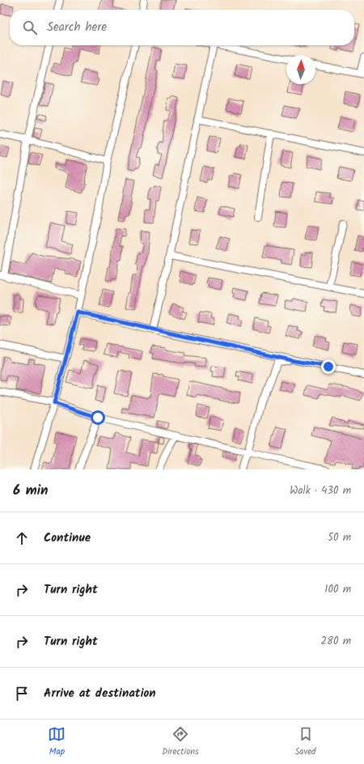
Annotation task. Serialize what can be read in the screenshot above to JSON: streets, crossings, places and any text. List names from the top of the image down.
{
  "north": "top",
  "page": {
    "search": "Search here",
    "heading": ["6 min", "Walk · 430 m"],
    "list": [
      ["Continue", "50 m"],
      ["Turn right", "100 m"],
      ["Turn right", "280 m"],
      "Arrive at destination"
    ],
    "nav": ["Map", "Directions", "Saved"]
  }
}
